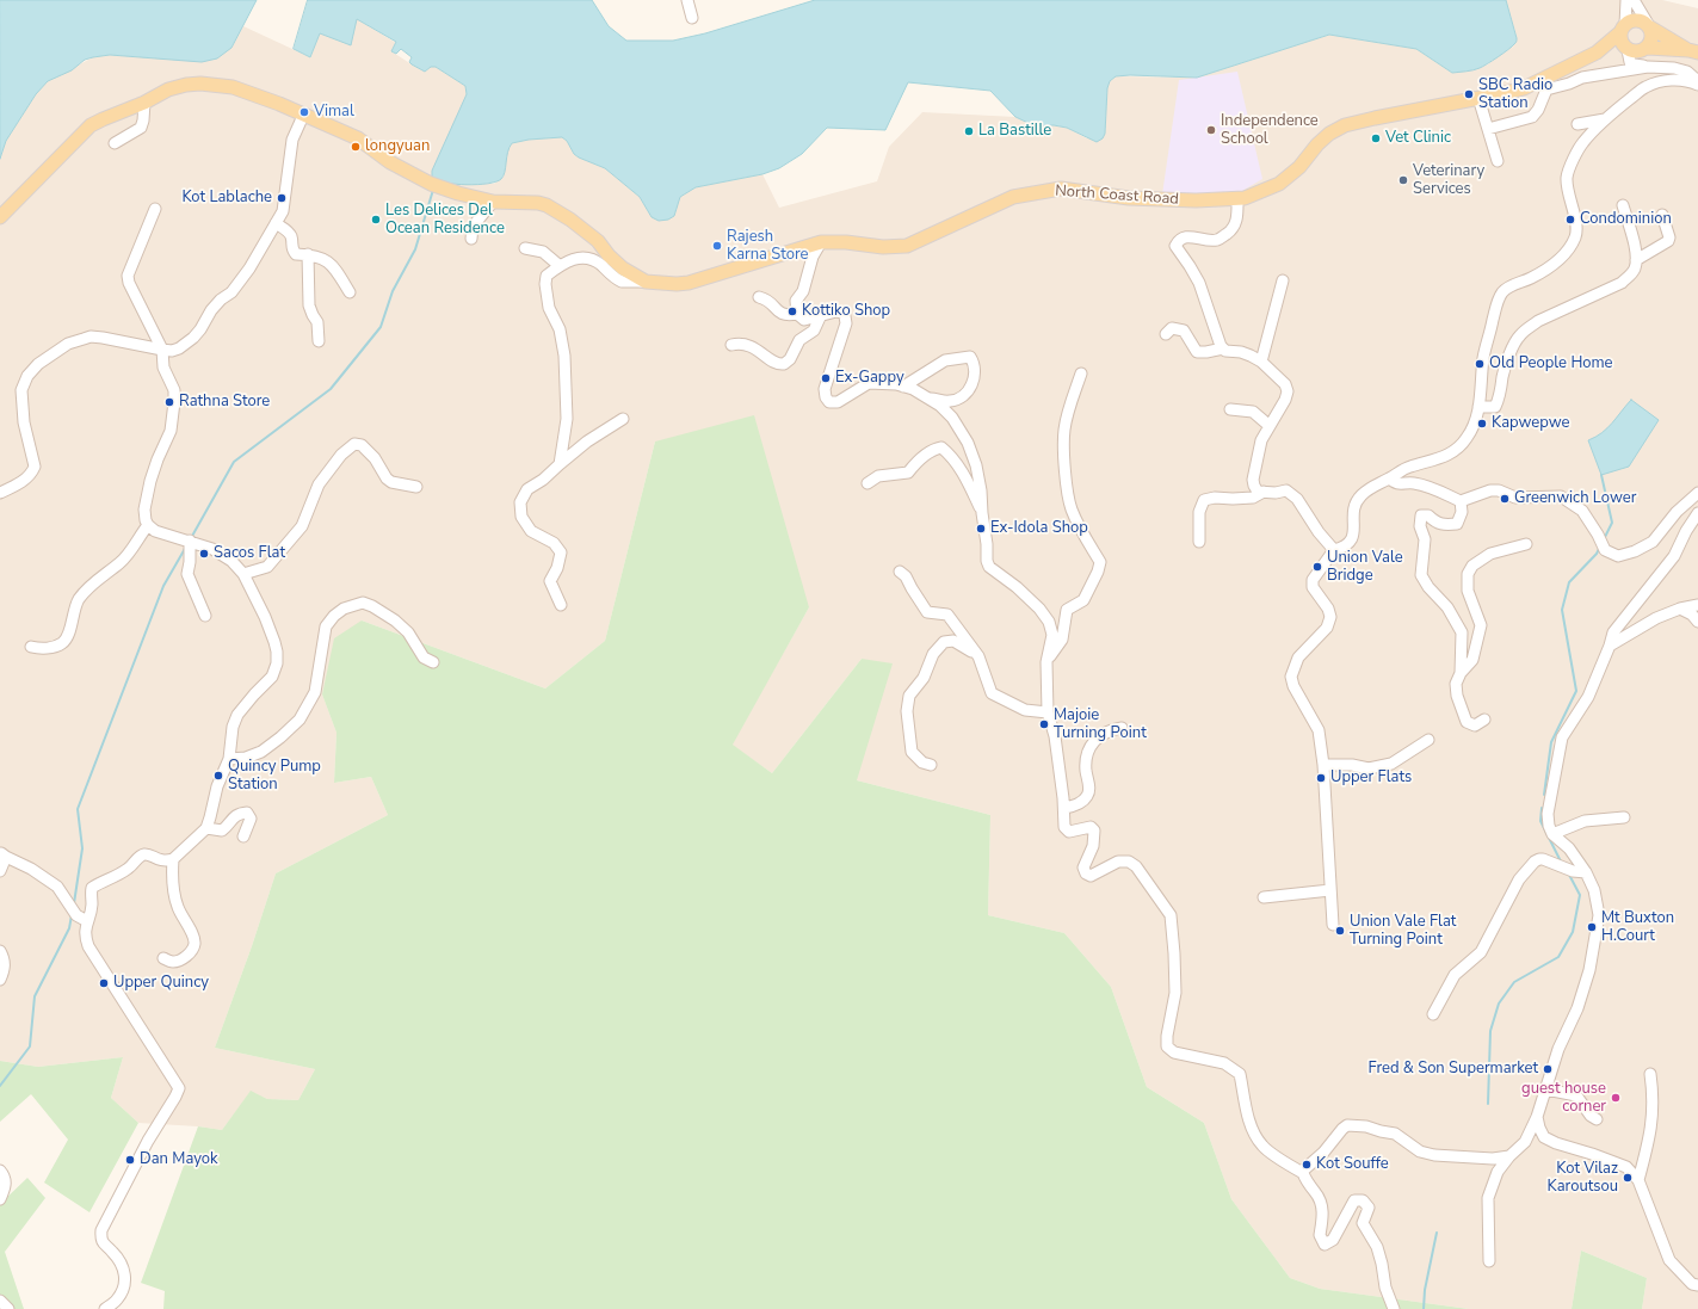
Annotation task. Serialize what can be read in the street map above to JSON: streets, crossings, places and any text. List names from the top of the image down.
{
  "streets": {
    "main road": ["North Coast Road"]
  },
  "places": [
    "SBC Radio Station",
    "Vimal",
    "Independence School",
    "La Bastille",
    "Vet Clinic",
    "longyuan",
    "Veterinary Services",
    "Kot Lablache",
    "Les Delices Del Ocean Residence",
    "Condominion",
    "Rajesh Karna Store",
    "Kottiko Shop",
    "Old People Home",
    "Ex-Gappy",
    "Rathna Store",
    "Kapwepwe",
    "Greenwich Lower",
    "Ex-Idola Shop",
    "Sacos Flat",
    "Union Vale Bridge",
    "Majoie Turning Point",
    "Quincy Pump Station",
    "Upper Flats",
    "Mt Buxton H.Court",
    "Union Vale Flat Turning Point",
    "Upper Quincy",
    "Fred & Son Supermarket",
    "guest house corner",
    "Dan Mayok",
    "Kot Souffe",
    "Kot Vilaz Karoutsou"
  ]
}
